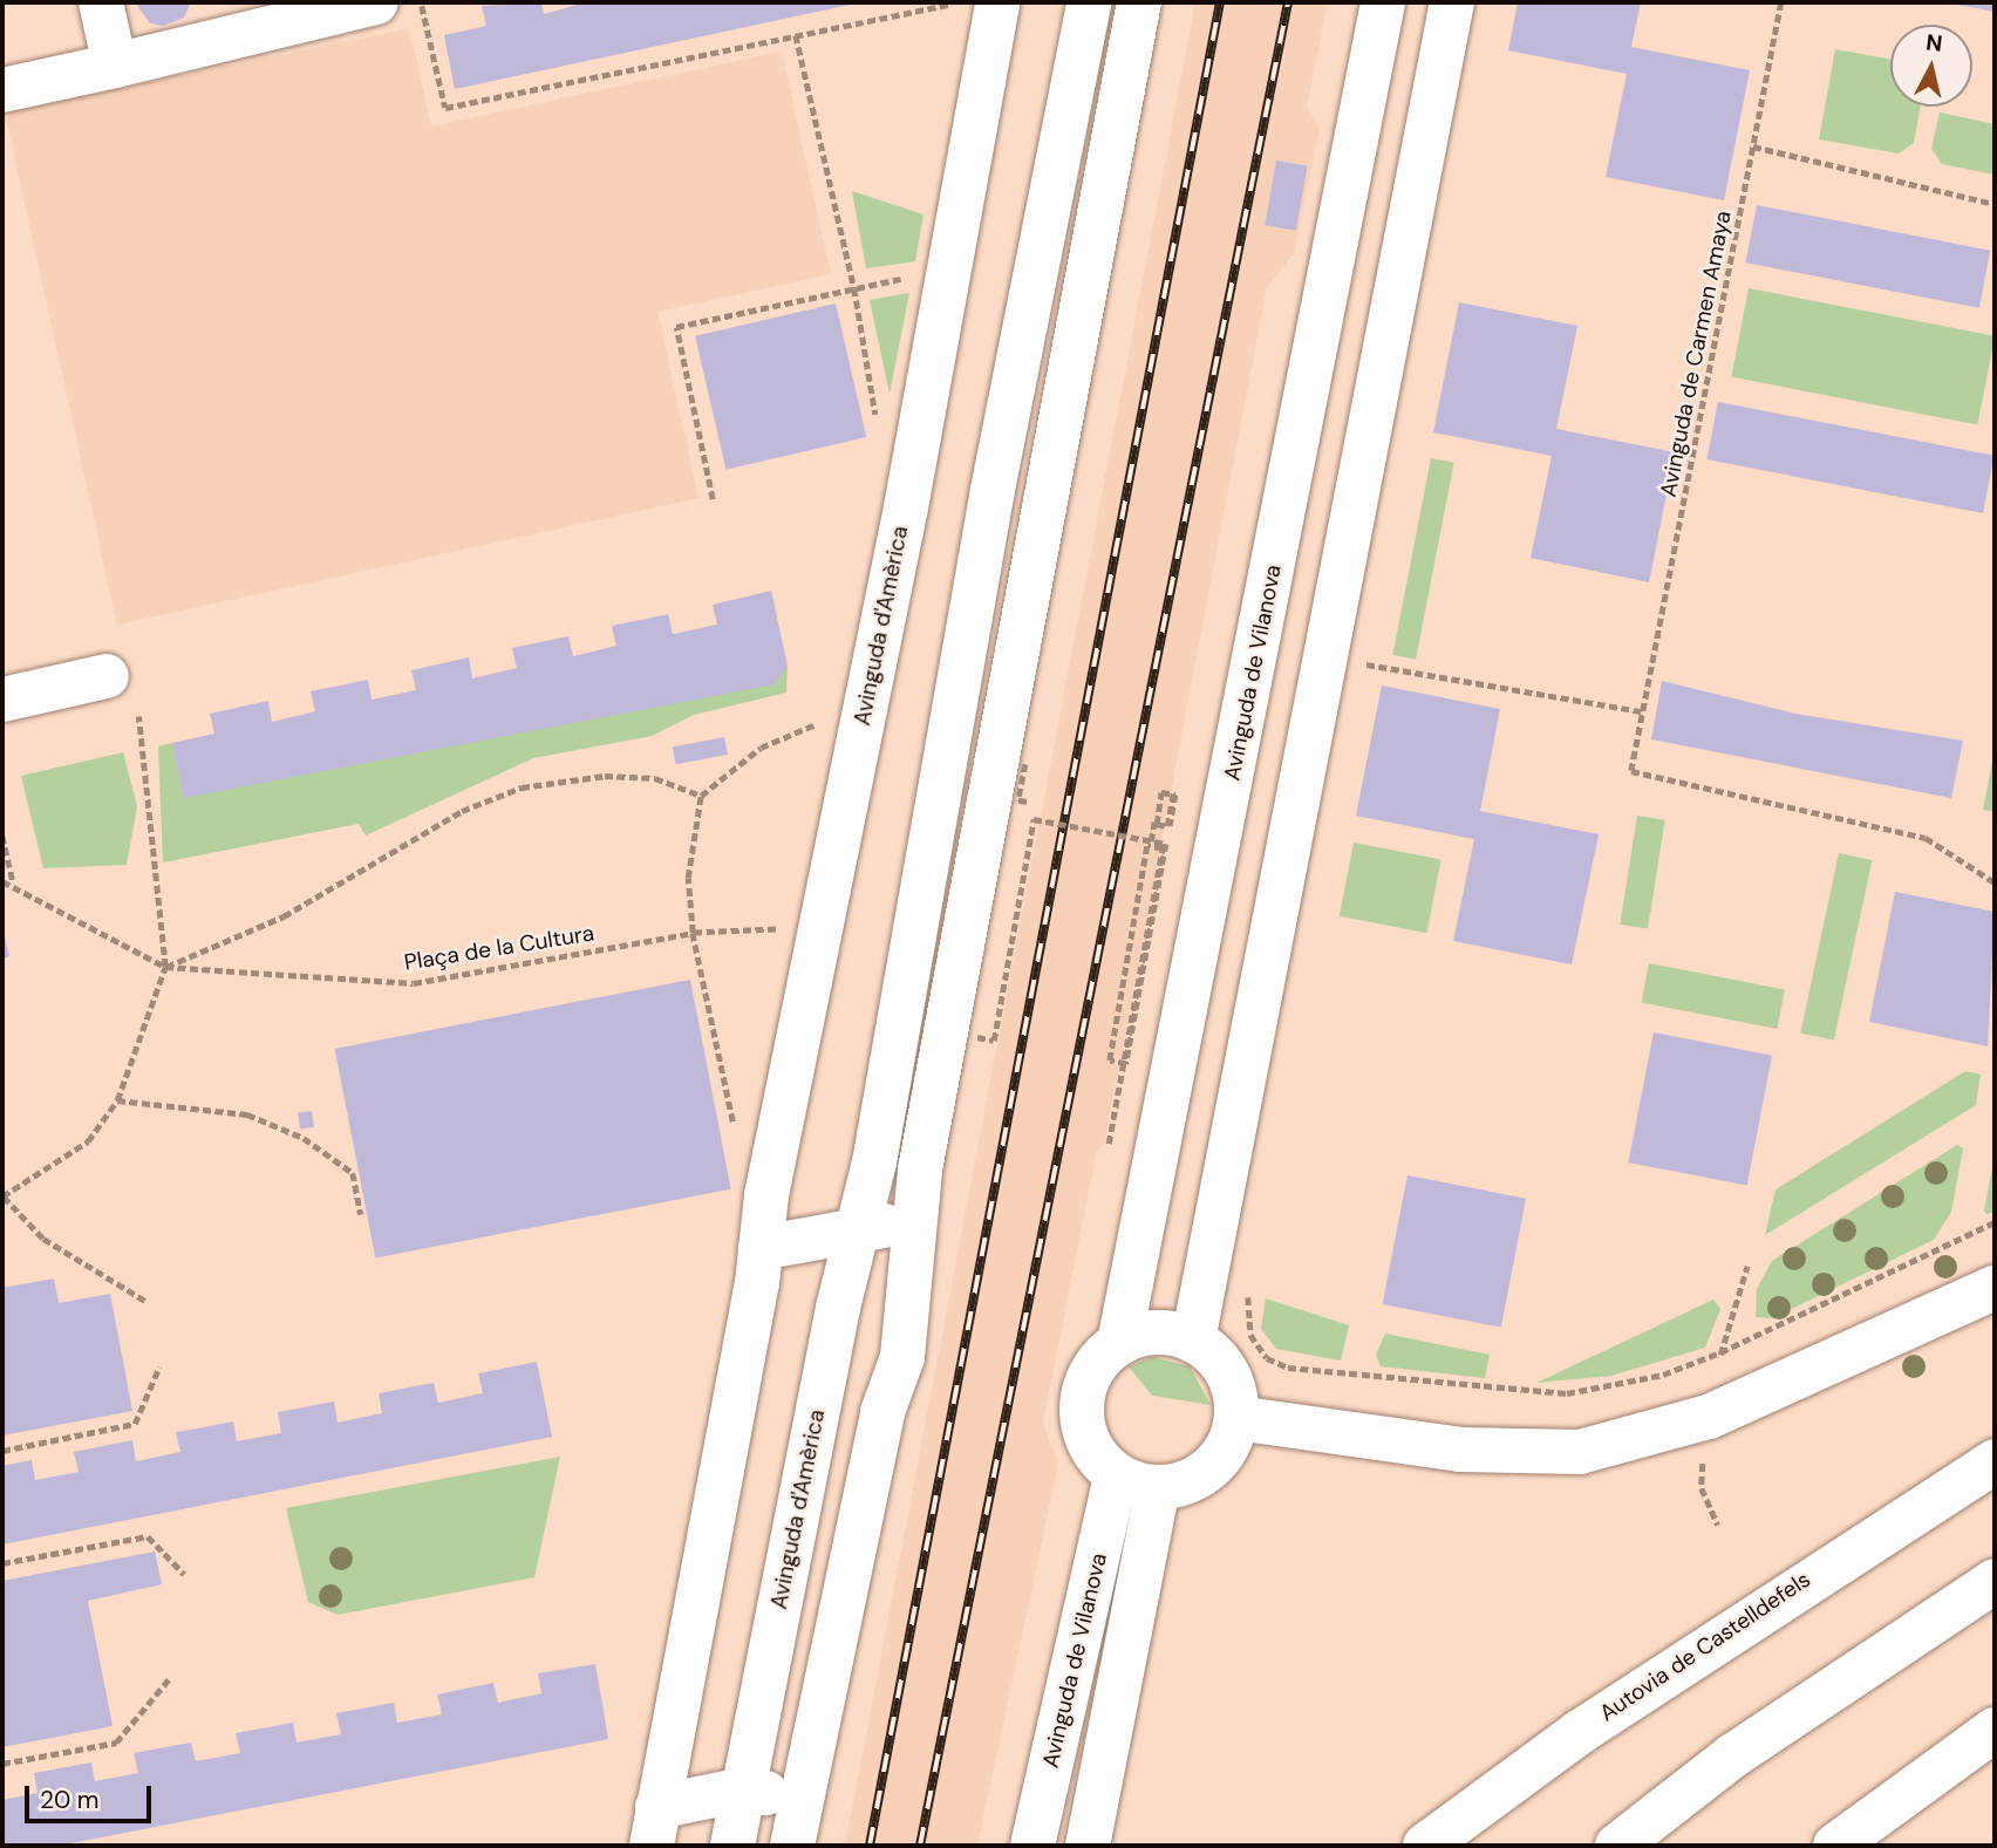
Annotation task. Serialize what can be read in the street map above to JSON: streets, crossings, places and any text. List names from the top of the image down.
{
  "streets": {
    "main road": ["Avinguda d'Amèrica", "Avinguda de Vilanova", "Autovia de Castelldefels"],
    "path": ["Avinguda de Carmen Amaya", "Plaça de la Cultura"]
  },
  "scale_bar": "20 m",
  "north": "top"
}
